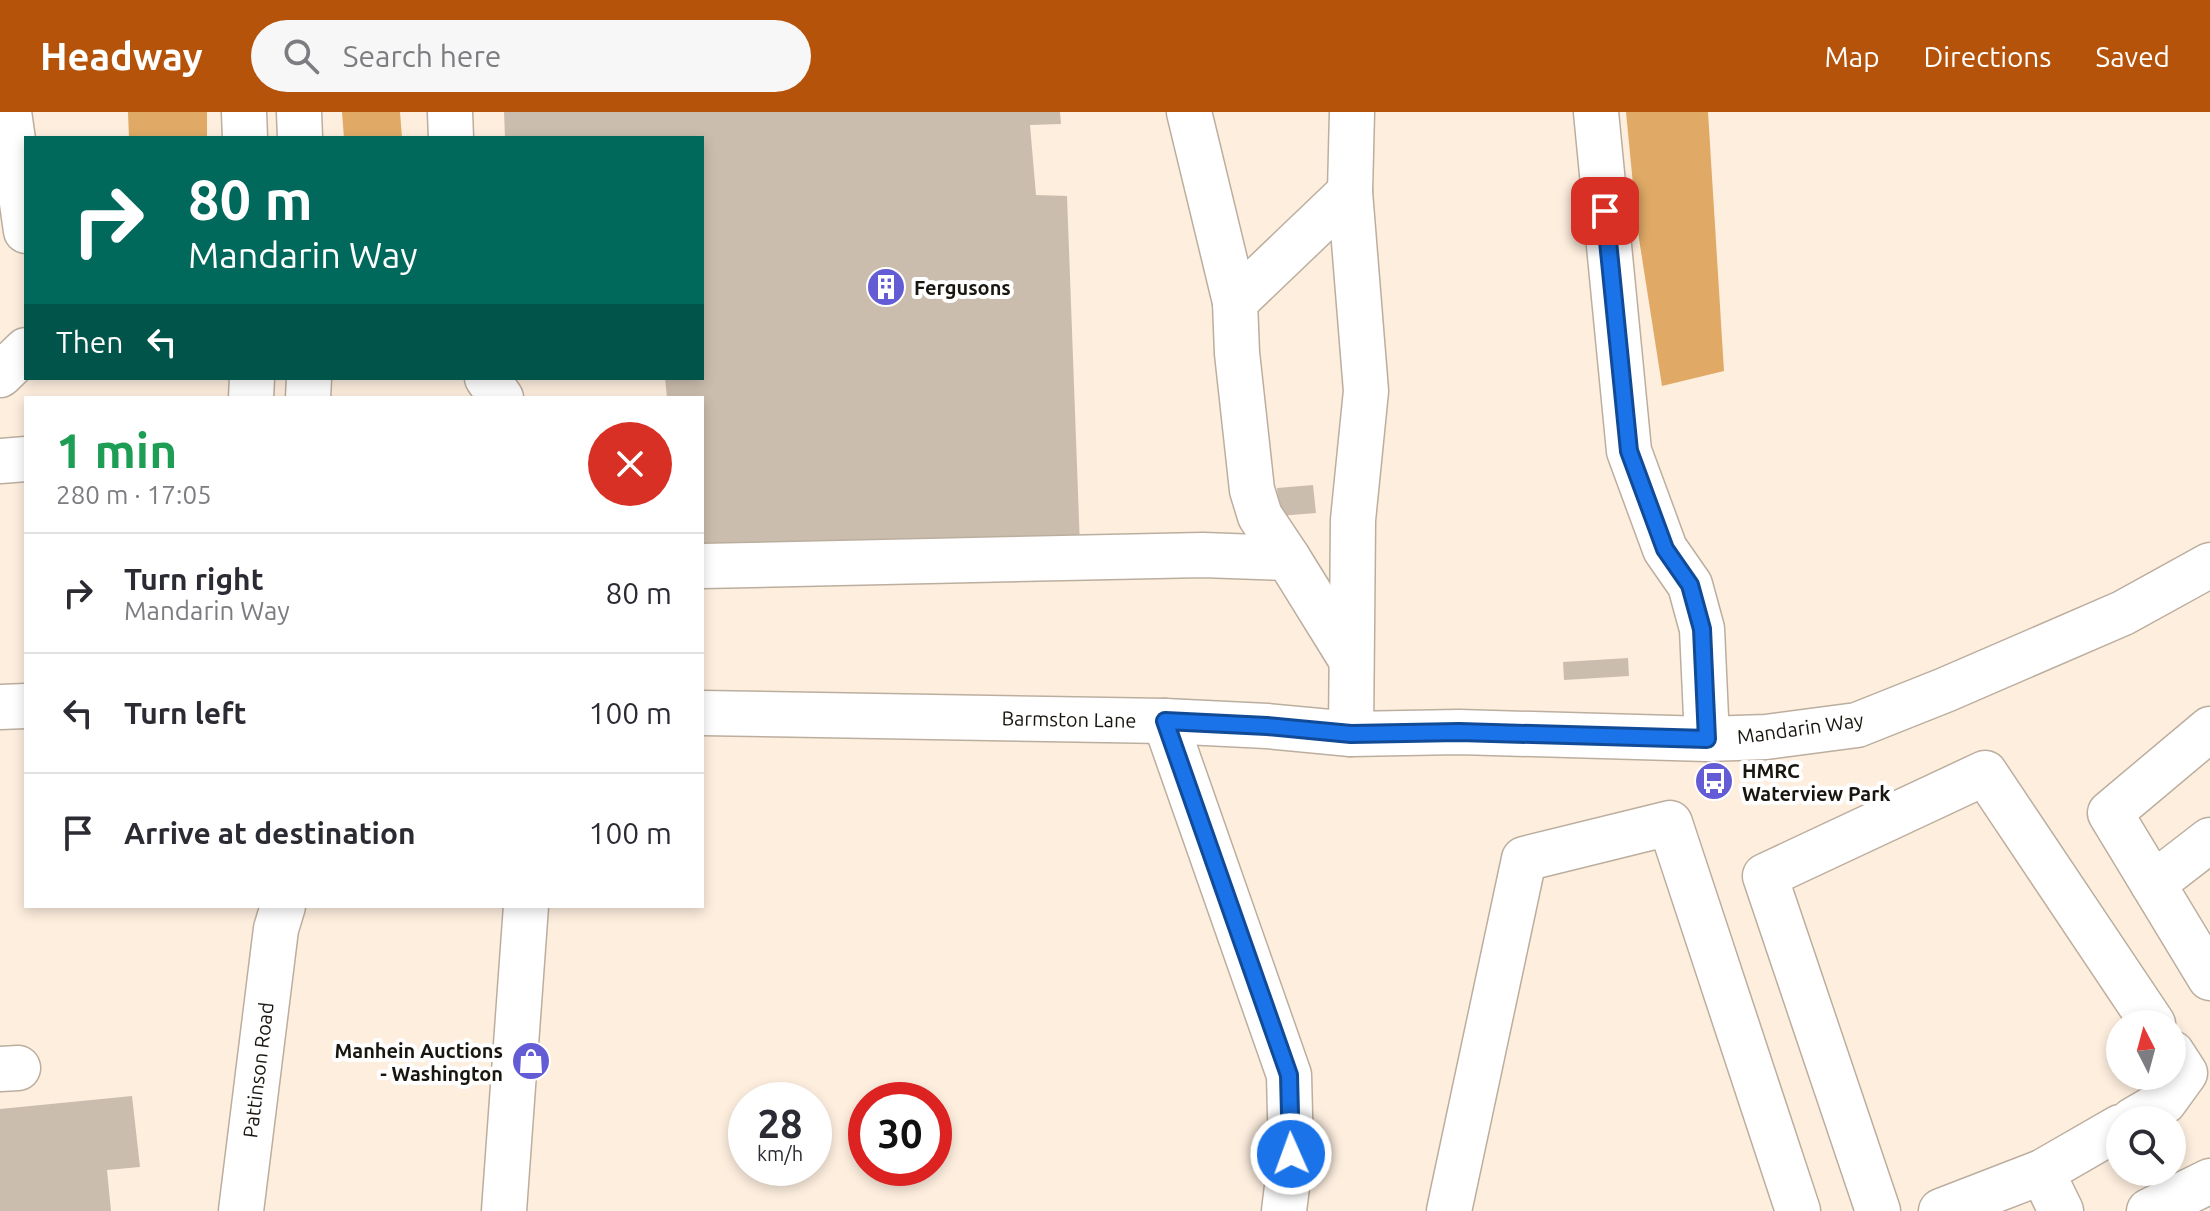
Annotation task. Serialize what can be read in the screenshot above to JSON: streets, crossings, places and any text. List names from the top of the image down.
{
  "streets": {
    "street": ["Barmston Lane", "Mandarin Way", "Pattinson Road"]
  },
  "crossings": [
    ["Barmston Lane", "Mandarin Way"]
  ],
  "places": {
    "building": ["Fergusons"],
    "bus stop": ["HMRC Waterview Park"],
    "shop": ["Manhein Auctions - Washington"]
  },
  "north": "top",
  "page": {
    "header": "Headway",
    "search": "Search here",
    "nav": ["Map", "Directions", "Saved"],
    "turn": ["80 m", "Mandarin Way"],
    "then": "Then",
    "heading": ["1 min", "280 m · 17:05"],
    "list": [
      {
        "name": "Turn right",
        "note": "Mandarin Way",
        "value": "80 m"
      },
      {
        "name": "Turn left",
        "value": "100 m"
      },
      {
        "name": "Arrive at destination",
        "value": "100 m"
      }
    ],
    "speed": "28 km/h",
    "limit": "30"
  }
}
